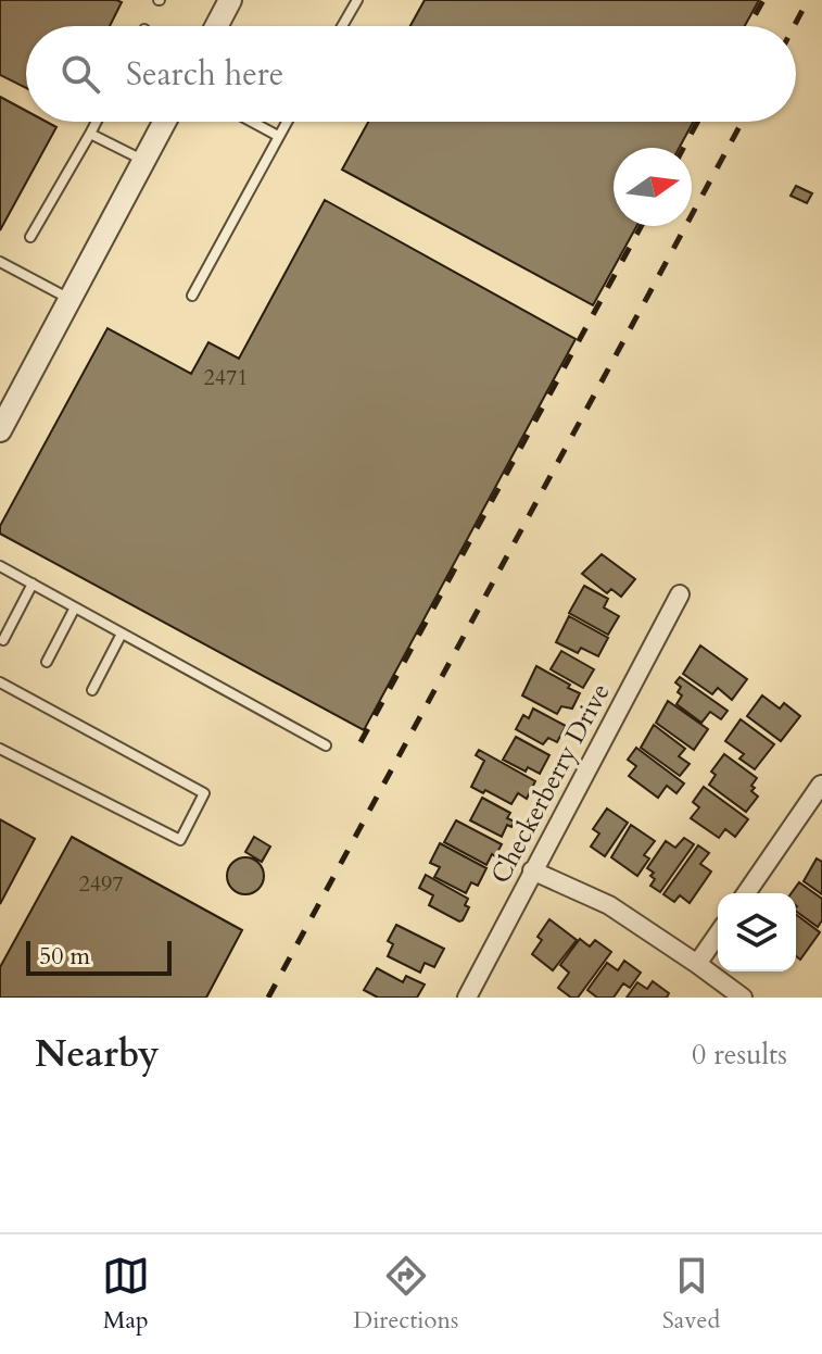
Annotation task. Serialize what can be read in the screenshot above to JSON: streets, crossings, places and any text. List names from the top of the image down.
{
  "streets": {
    "street": ["Checkerberry Drive"]
  },
  "house_numbers": ["2471", "2497"],
  "scale_bar": "50 m",
  "north": "right",
  "page": {
    "search": "Search here",
    "scale": "50 m",
    "heading": ["Nearby", "0 results"],
    "nav": ["Map", "Directions", "Saved"]
  }
}
